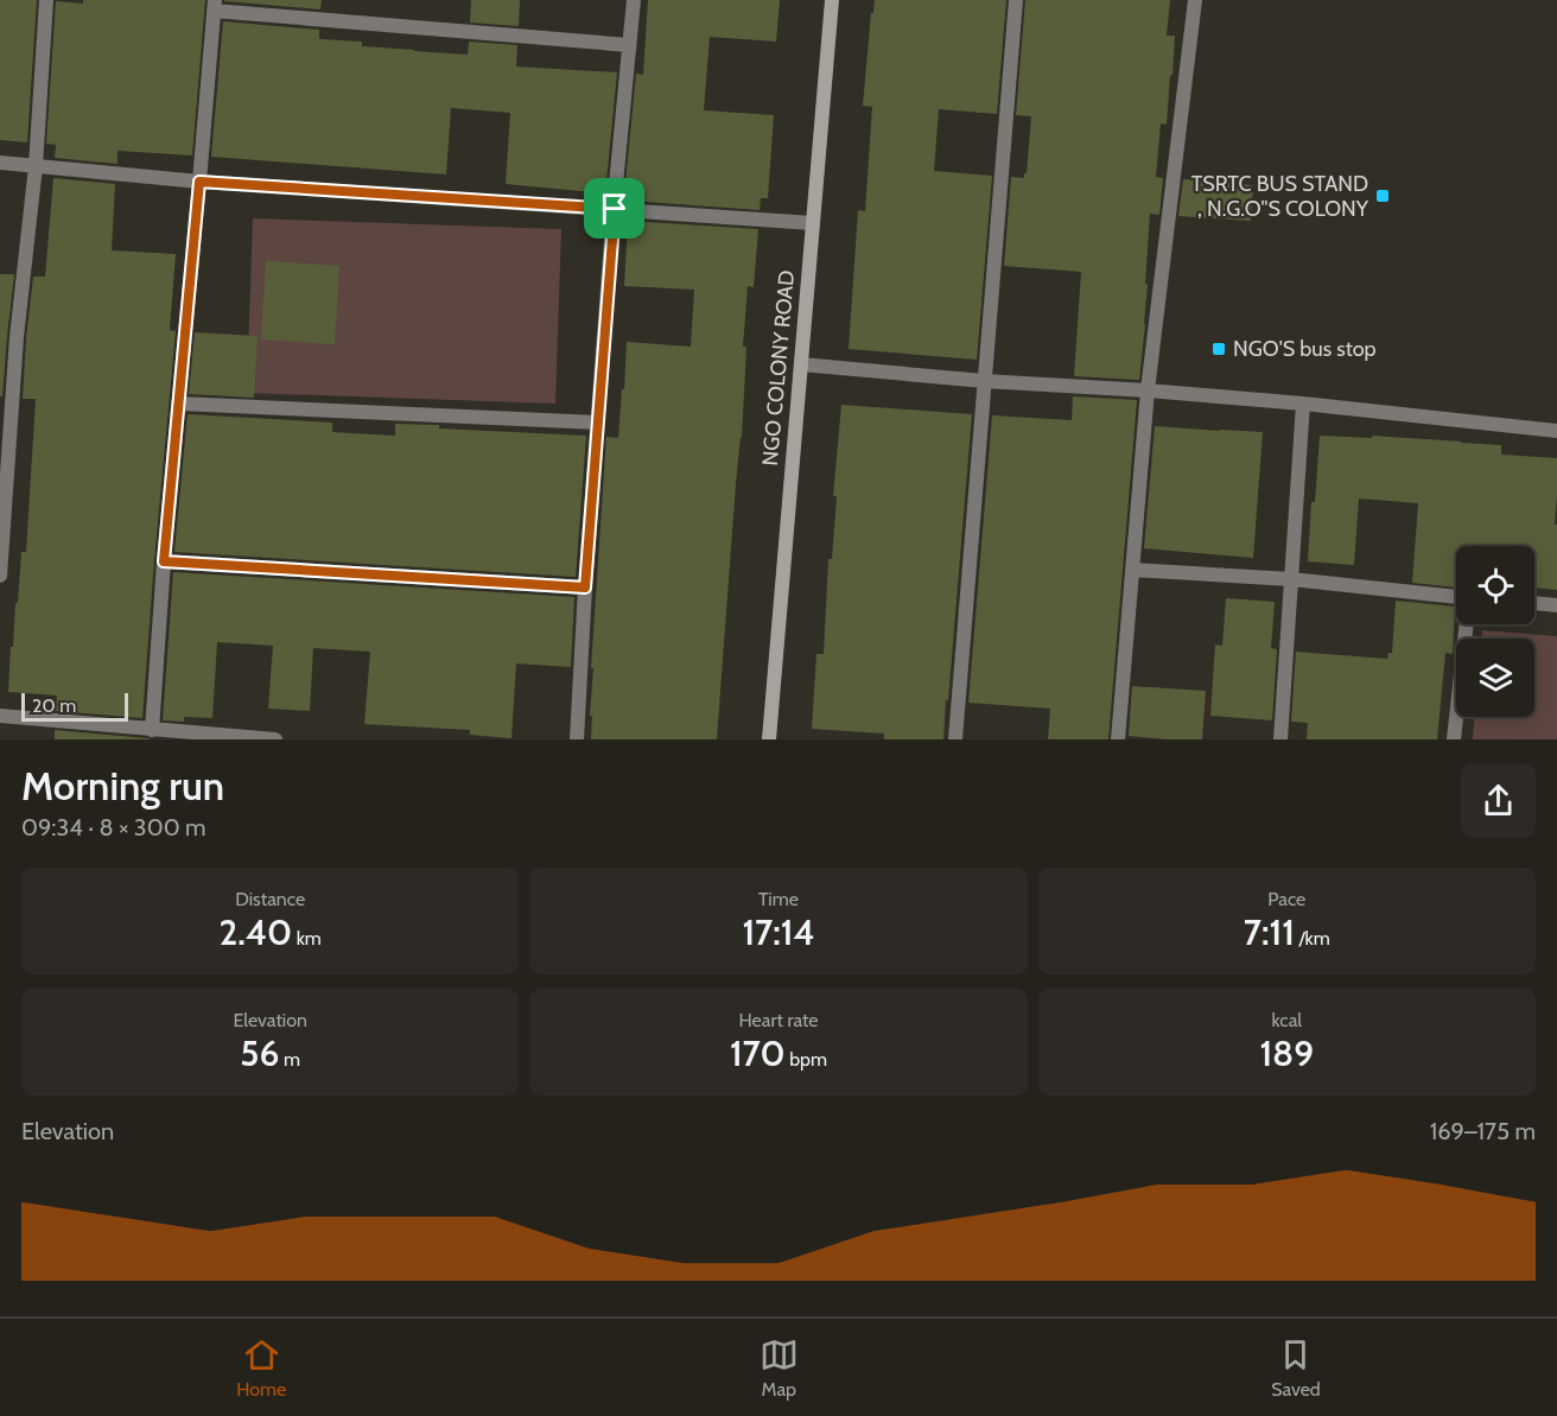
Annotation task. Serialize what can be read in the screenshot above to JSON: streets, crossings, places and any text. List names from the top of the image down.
{
  "streets": {
    "street": ["NGO COLONY ROAD"]
  },
  "places": {
    "transit": ["TSRTC BUS STAND , N.G.O\"S COLONY", "NGO'S bus stop"]
  },
  "scale_bar": "20 m",
  "page": {
    "scale": "20 m",
    "heading": ["Morning run", "09:34 · 8 × 300 m"],
    "stats": [
      ["Distance", "2.40 km"],
      ["Time", "17:14"],
      ["Pace", "7:11 /km"],
      ["Elevation", "56 m"],
      ["Heart rate", "170 bpm"],
      ["kcal", "189"]
    ],
    "chart": ["Elevation", "169–175 m"],
    "tabs": ["Home", "Map", "Saved"]
  }
}
